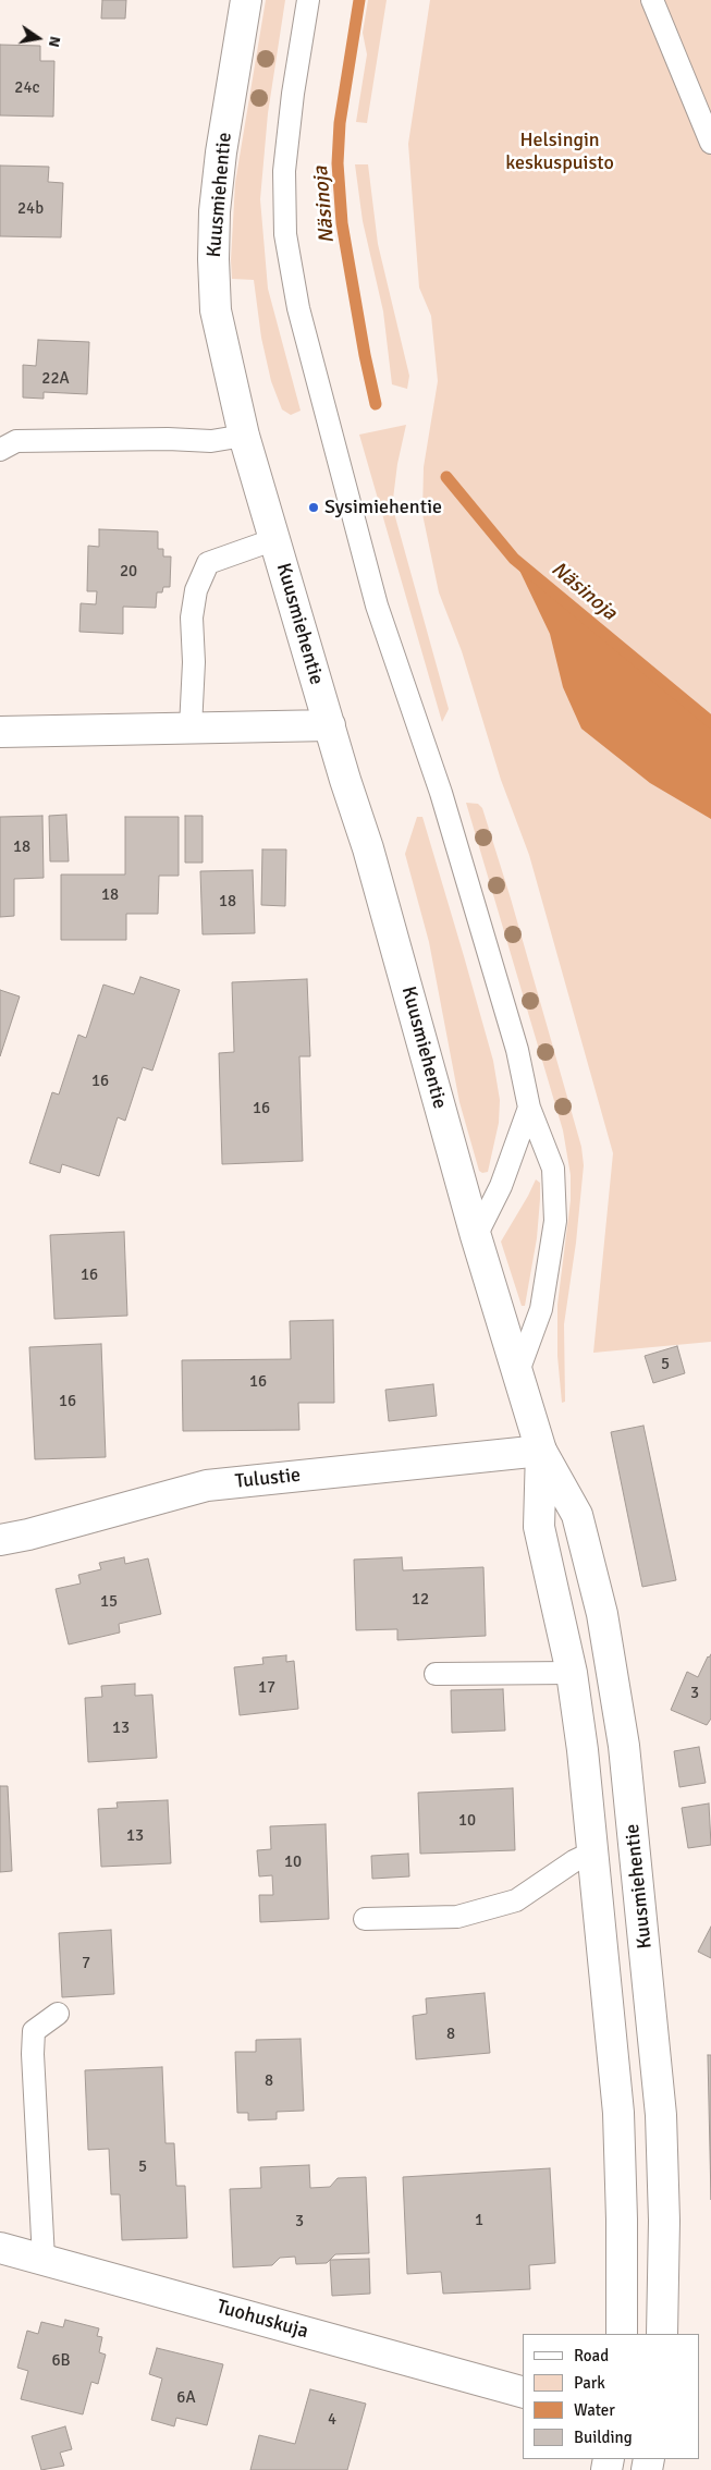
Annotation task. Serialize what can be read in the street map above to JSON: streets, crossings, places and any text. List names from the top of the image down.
{
  "streets": {
    "main road": ["Kuusmiehentie", "Tulustie", "Tuohuskuja"]
  },
  "crossings": [
    ["Kuusmiehentie", "Tulustie"]
  ],
  "water": ["Näsinoja"],
  "parks": ["Helsingin keskuspuisto"],
  "places": ["Sysimiehentie"],
  "house_numbers": [
    "24c",
    "24b",
    "22A",
    "20",
    "18",
    "18",
    "18",
    "16",
    "16",
    "16",
    "5",
    "16",
    "16",
    "12",
    "15",
    "17",
    "3",
    "13",
    "10",
    "13",
    "10",
    "7",
    "8",
    "8",
    "5",
    "1",
    "3",
    "6B",
    "6A",
    "4"
  ],
  "legend": [
    "Road",
    "Park",
    "Water",
    "Building"
  ],
  "north": "right"
}
